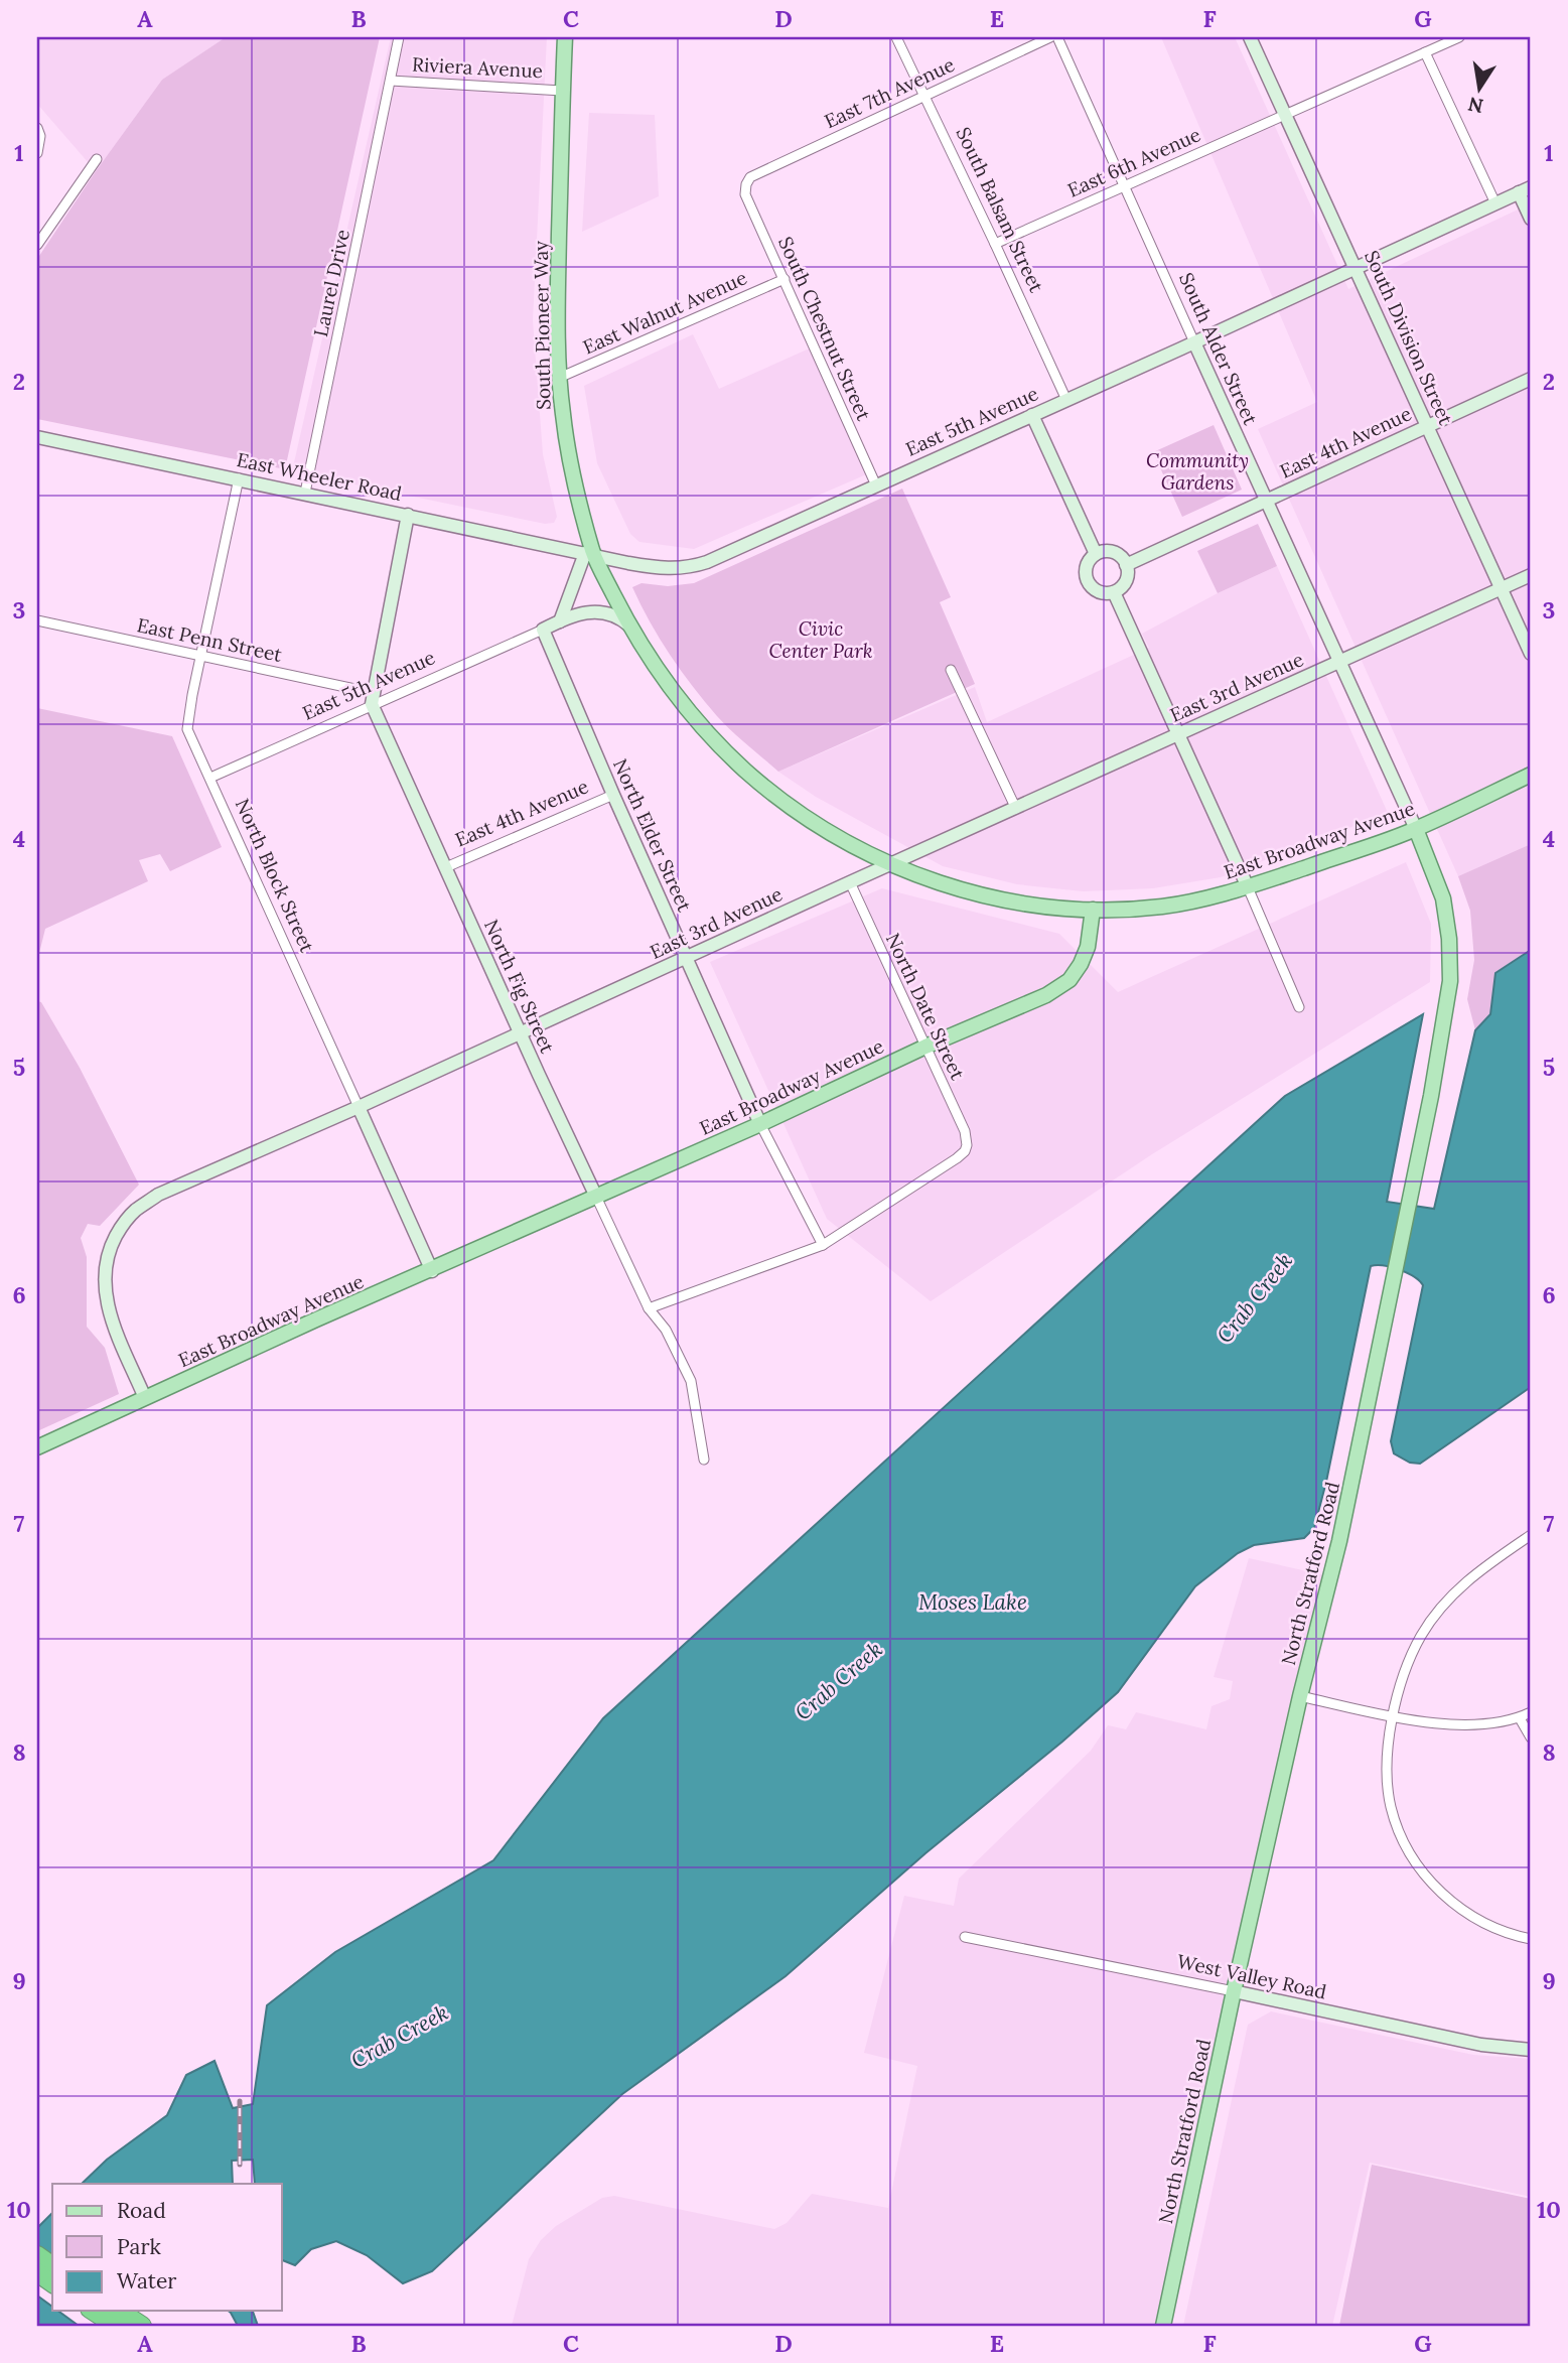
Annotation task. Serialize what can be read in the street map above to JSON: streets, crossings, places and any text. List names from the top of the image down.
{
  "streets": {
    "main road": [
      "South Pioneer Way",
      "South Division Street",
      "South Alder Street",
      "East 5th Avenue",
      "East 4th Avenue",
      "East Wheeler Road",
      "East 3rd Avenue",
      "North Elder Street",
      "East Broadway Avenue",
      "North Block Street",
      "North Fig Street",
      "North Stratford Road",
      "West Valley Road"
    ],
    "street": [
      "Riviera Avenue",
      "East 7th Avenue",
      "East 6th Avenue",
      "South Balsam Street",
      "Laurel Drive",
      "East Walnut Avenue",
      "South Chestnut Street",
      "East Penn Street",
      "North Date Street"
    ]
  },
  "crossings": [
    ["Riviera Avenue", "Laurel Drive"],
    ["Riviera Avenue", "South Pioneer Way"],
    ["East 7th Avenue", "South Balsam Street"],
    ["East 7th Avenue", "South Chestnut Street"],
    ["East 6th Avenue", "South Balsam Street"],
    ["East 6th Avenue", "South Division Street"],
    ["East 6th Avenue", "South Alder Street"],
    ["South Balsam Street", "East 5th Avenue"],
    ["Laurel Drive", "East Wheeler Road"],
    ["East Walnut Avenue", "South Pioneer Way"],
    ["East Walnut Avenue", "South Chestnut Street"],
    ["South Pioneer Way", "East 5th Avenue"],
    ["South Pioneer Way", "East Wheeler Road"],
    ["South Pioneer Way", "East 3rd Avenue"],
    ["South Pioneer Way", "East Broadway Avenue"],
    ["South Chestnut Street", "East 5th Avenue"],
    ["South Division Street", "East 5th Avenue"],
    ["South Division Street", "East 4th Avenue"],
    ["South Division Street", "East 3rd Avenue"],
    ["South Alder Street", "East 5th Avenue"],
    ["South Alder Street", "East 4th Avenue"],
    ["South Alder Street", "East 3rd Avenue"],
    ["South Alder Street", "East Broadway Avenue"],
    ["South Alder Street", "North Stratford Road"],
    ["East 5th Avenue", "East Wheeler Road"],
    ["East 5th Avenue", "East Penn Street"],
    ["East 5th Avenue", "North Elder Street"],
    ["East 5th Avenue", "North Block Street"],
    ["East 5th Avenue", "North Fig Street"],
    ["East 4th Avenue", "North Elder Street"],
    ["East 4th Avenue", "North Fig Street"],
    ["East Wheeler Road", "North Block Street"],
    ["East Penn Street", "North Block Street"],
    ["East Penn Street", "North Fig Street"],
    ["East 3rd Avenue", "North Elder Street"],
    ["East 3rd Avenue", "East Broadway Avenue"],
    ["East 3rd Avenue", "North Block Street"],
    ["East 3rd Avenue", "North Fig Street"],
    ["East 3rd Avenue", "North Date Street"],
    ["North Elder Street", "East Broadway Avenue"],
    ["North Elder Street", "North Date Street"],
    ["East Broadway Avenue", "North Block Street"],
    ["East Broadway Avenue", "North Fig Street"],
    ["East Broadway Avenue", "North Date Street"],
    ["East Broadway Avenue", "North Stratford Road"],
    ["North Stratford Road", "West Valley Road"]
  ],
  "water": ["Crab Creek", "Moses Lake"],
  "parks": ["Community Gardens", "Civic Center Park"],
  "legend": ["Road", "Park", "Water"],
  "north": "bottom",
  "grid": {
    "columns": [
      "A",
      "B",
      "C",
      "D",
      "E",
      "F",
      "G"
    ],
    "rows": [
      "1",
      "2",
      "3",
      "4",
      "5",
      "6",
      "7",
      "8",
      "9",
      "10"
    ]
  }
}
